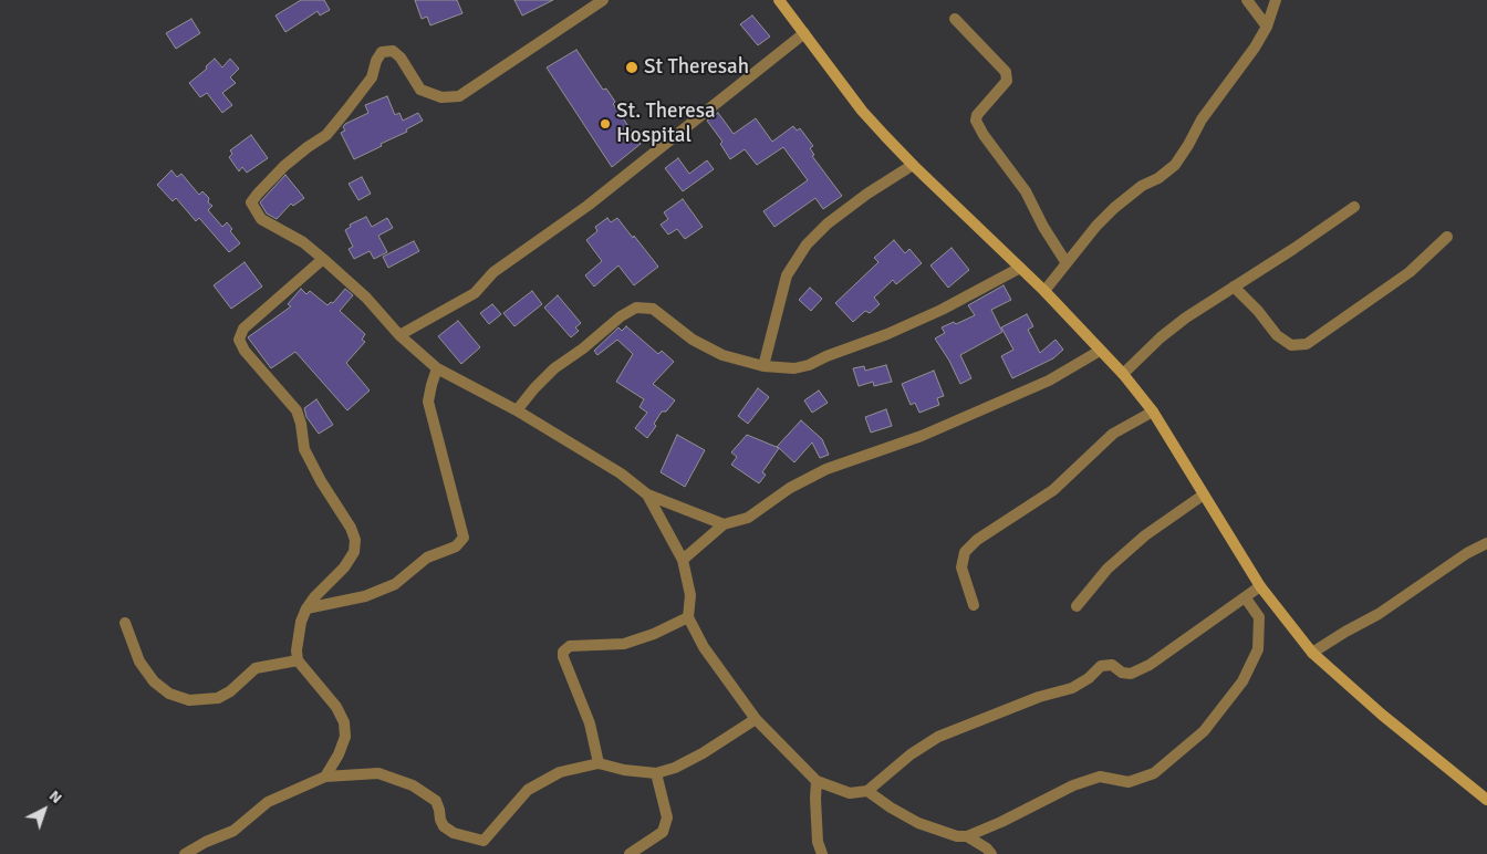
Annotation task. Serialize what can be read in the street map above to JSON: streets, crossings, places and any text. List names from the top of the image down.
{
  "places": ["St Theresah", "St. Theresa Hospital"],
  "north": "top right"
}
